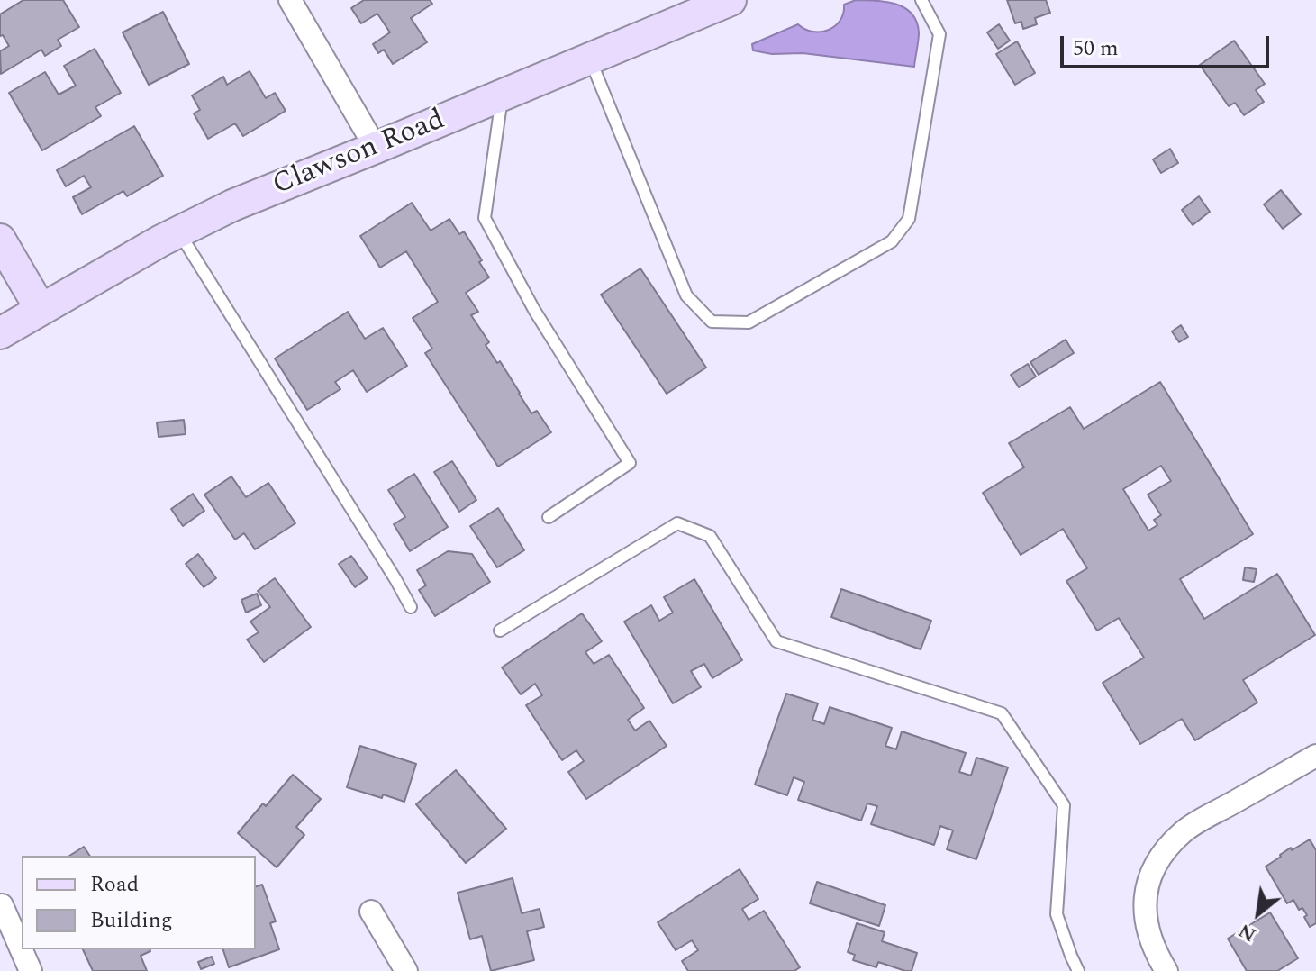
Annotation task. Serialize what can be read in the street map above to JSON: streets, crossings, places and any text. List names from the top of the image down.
{
  "streets": {
    "street": ["Clawson Road"]
  },
  "legend": ["Road", "Building"],
  "scale_bar": "50 m",
  "north": "bottom left"
}
